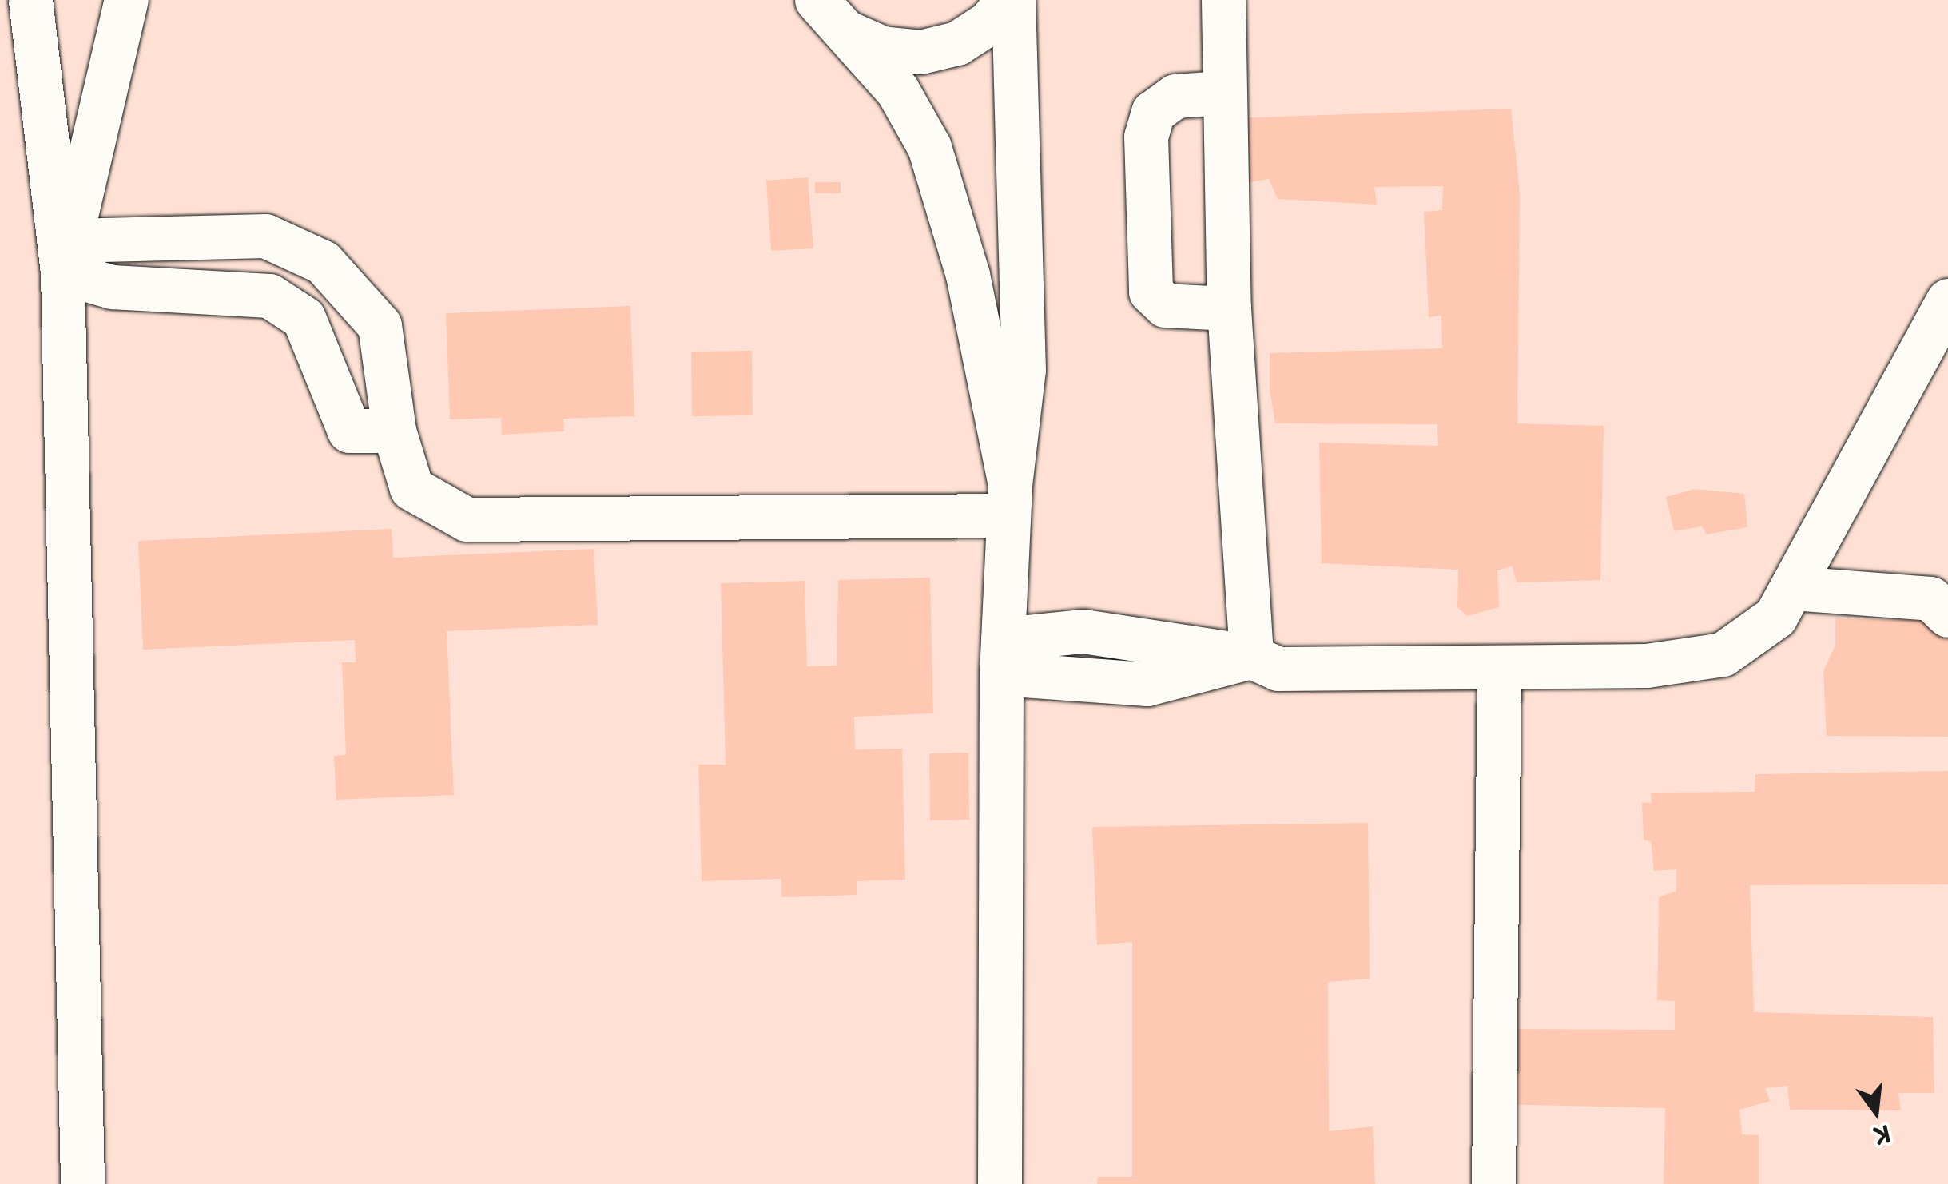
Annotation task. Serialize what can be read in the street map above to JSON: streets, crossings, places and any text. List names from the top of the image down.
{
  "north": "bottom"
}
